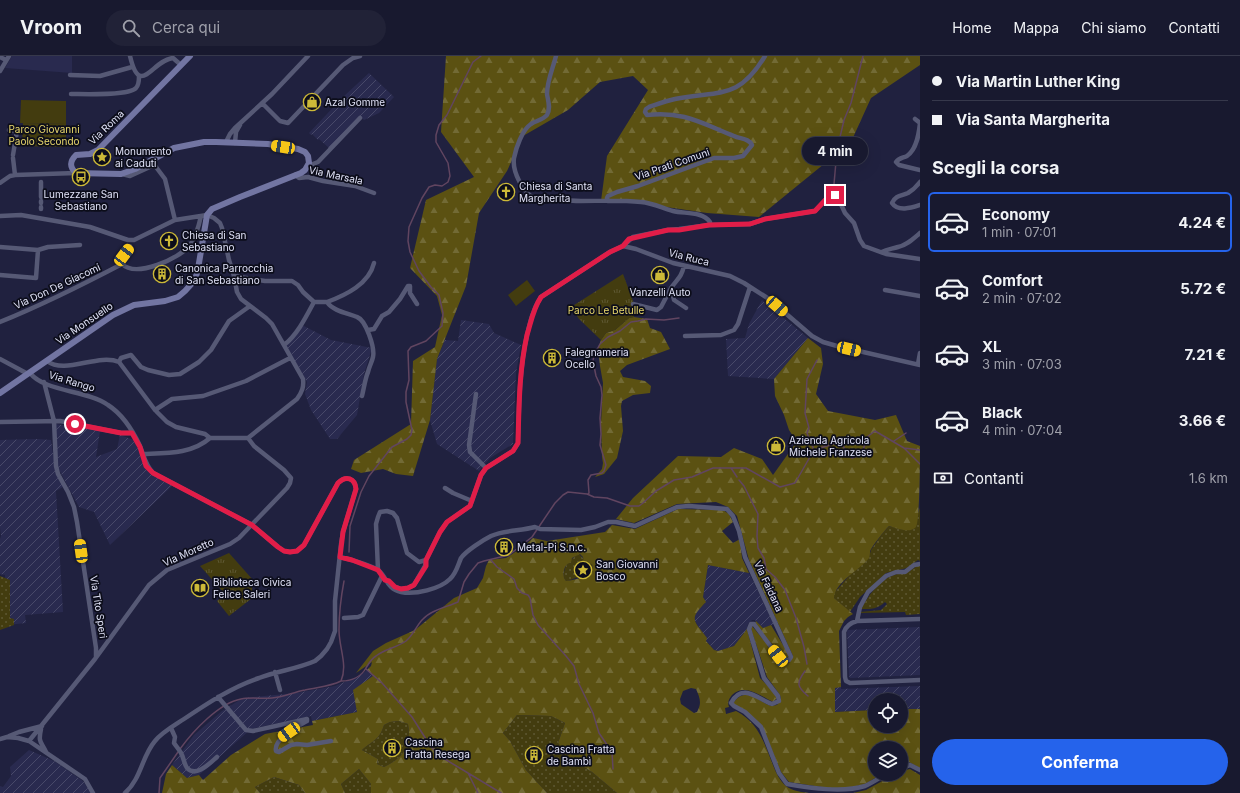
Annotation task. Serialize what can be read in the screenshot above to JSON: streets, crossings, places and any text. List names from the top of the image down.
{
  "streets": {
    "main road": ["Via Roma", "Via Monsuello"],
    "street": [
      "Via Prati Comuni",
      "Via Marsala",
      "Via Ruca",
      "Via Don De Giacomi",
      "Via Rango",
      "Via Moretto",
      "Via Faidana",
      "Via Tito Speri"
    ]
  },
  "crossings": [
    ["Via Monsuello", "Via Rango"],
    ["Via Rango", "Via Moretto"],
    ["Via Rango", "Via Tito Speri"],
    ["Via Moretto", "Via Tito Speri"]
  ],
  "parks": ["Parco Giovanni Paolo Secondo", "Parco Le Betulle"],
  "places": {
    "shop": ["Azal Gomme", "Vanzelli Auto", "Azienda Agricola Michele Franzese"],
    "place": ["Monumento ai Caduti", "San Giovanni Bosco"],
    "bus stop": ["Lumezzane San Sebastiano"],
    "church": ["Chiesa di Santa Margherita", "Chiesa di San Sebastiano"],
    "building": [
      "Canonica Parrocchia di San Sebastiano",
      "Falegnameria Ocello",
      "Metal-Pi S.n.c.",
      "Cascina Fratta Resega",
      "Cascina Fratta de Bambì"
    ],
    "library": ["Biblioteca Civica Felice Saleri"]
  },
  "page": {
    "header": "Vroom",
    "search": "Cerca qui",
    "nav": [
      "Home",
      "Mappa",
      "Chi siamo",
      "Contatti"
    ],
    "banner": ["Via Martin Luther King", "Via Santa Margherita"],
    "bubble": "4 min",
    "heading": "Scegli la corsa",
    "list": [
      {
        "name": "Economy",
        "note": "1 min · 07:01",
        "value": "4.24 €"
      },
      {
        "name": "Comfort",
        "note": "2 min · 07:02",
        "value": "5.72 €"
      },
      {
        "name": "XL",
        "note": "3 min · 07:03",
        "value": "7.21 €"
      },
      {
        "name": "Black",
        "note": "4 min · 07:04",
        "value": "3.66 €"
      }
    ],
    "pay": ["Contanti", "1.6 km"],
    "buttons": "Conferma"
  }
}
